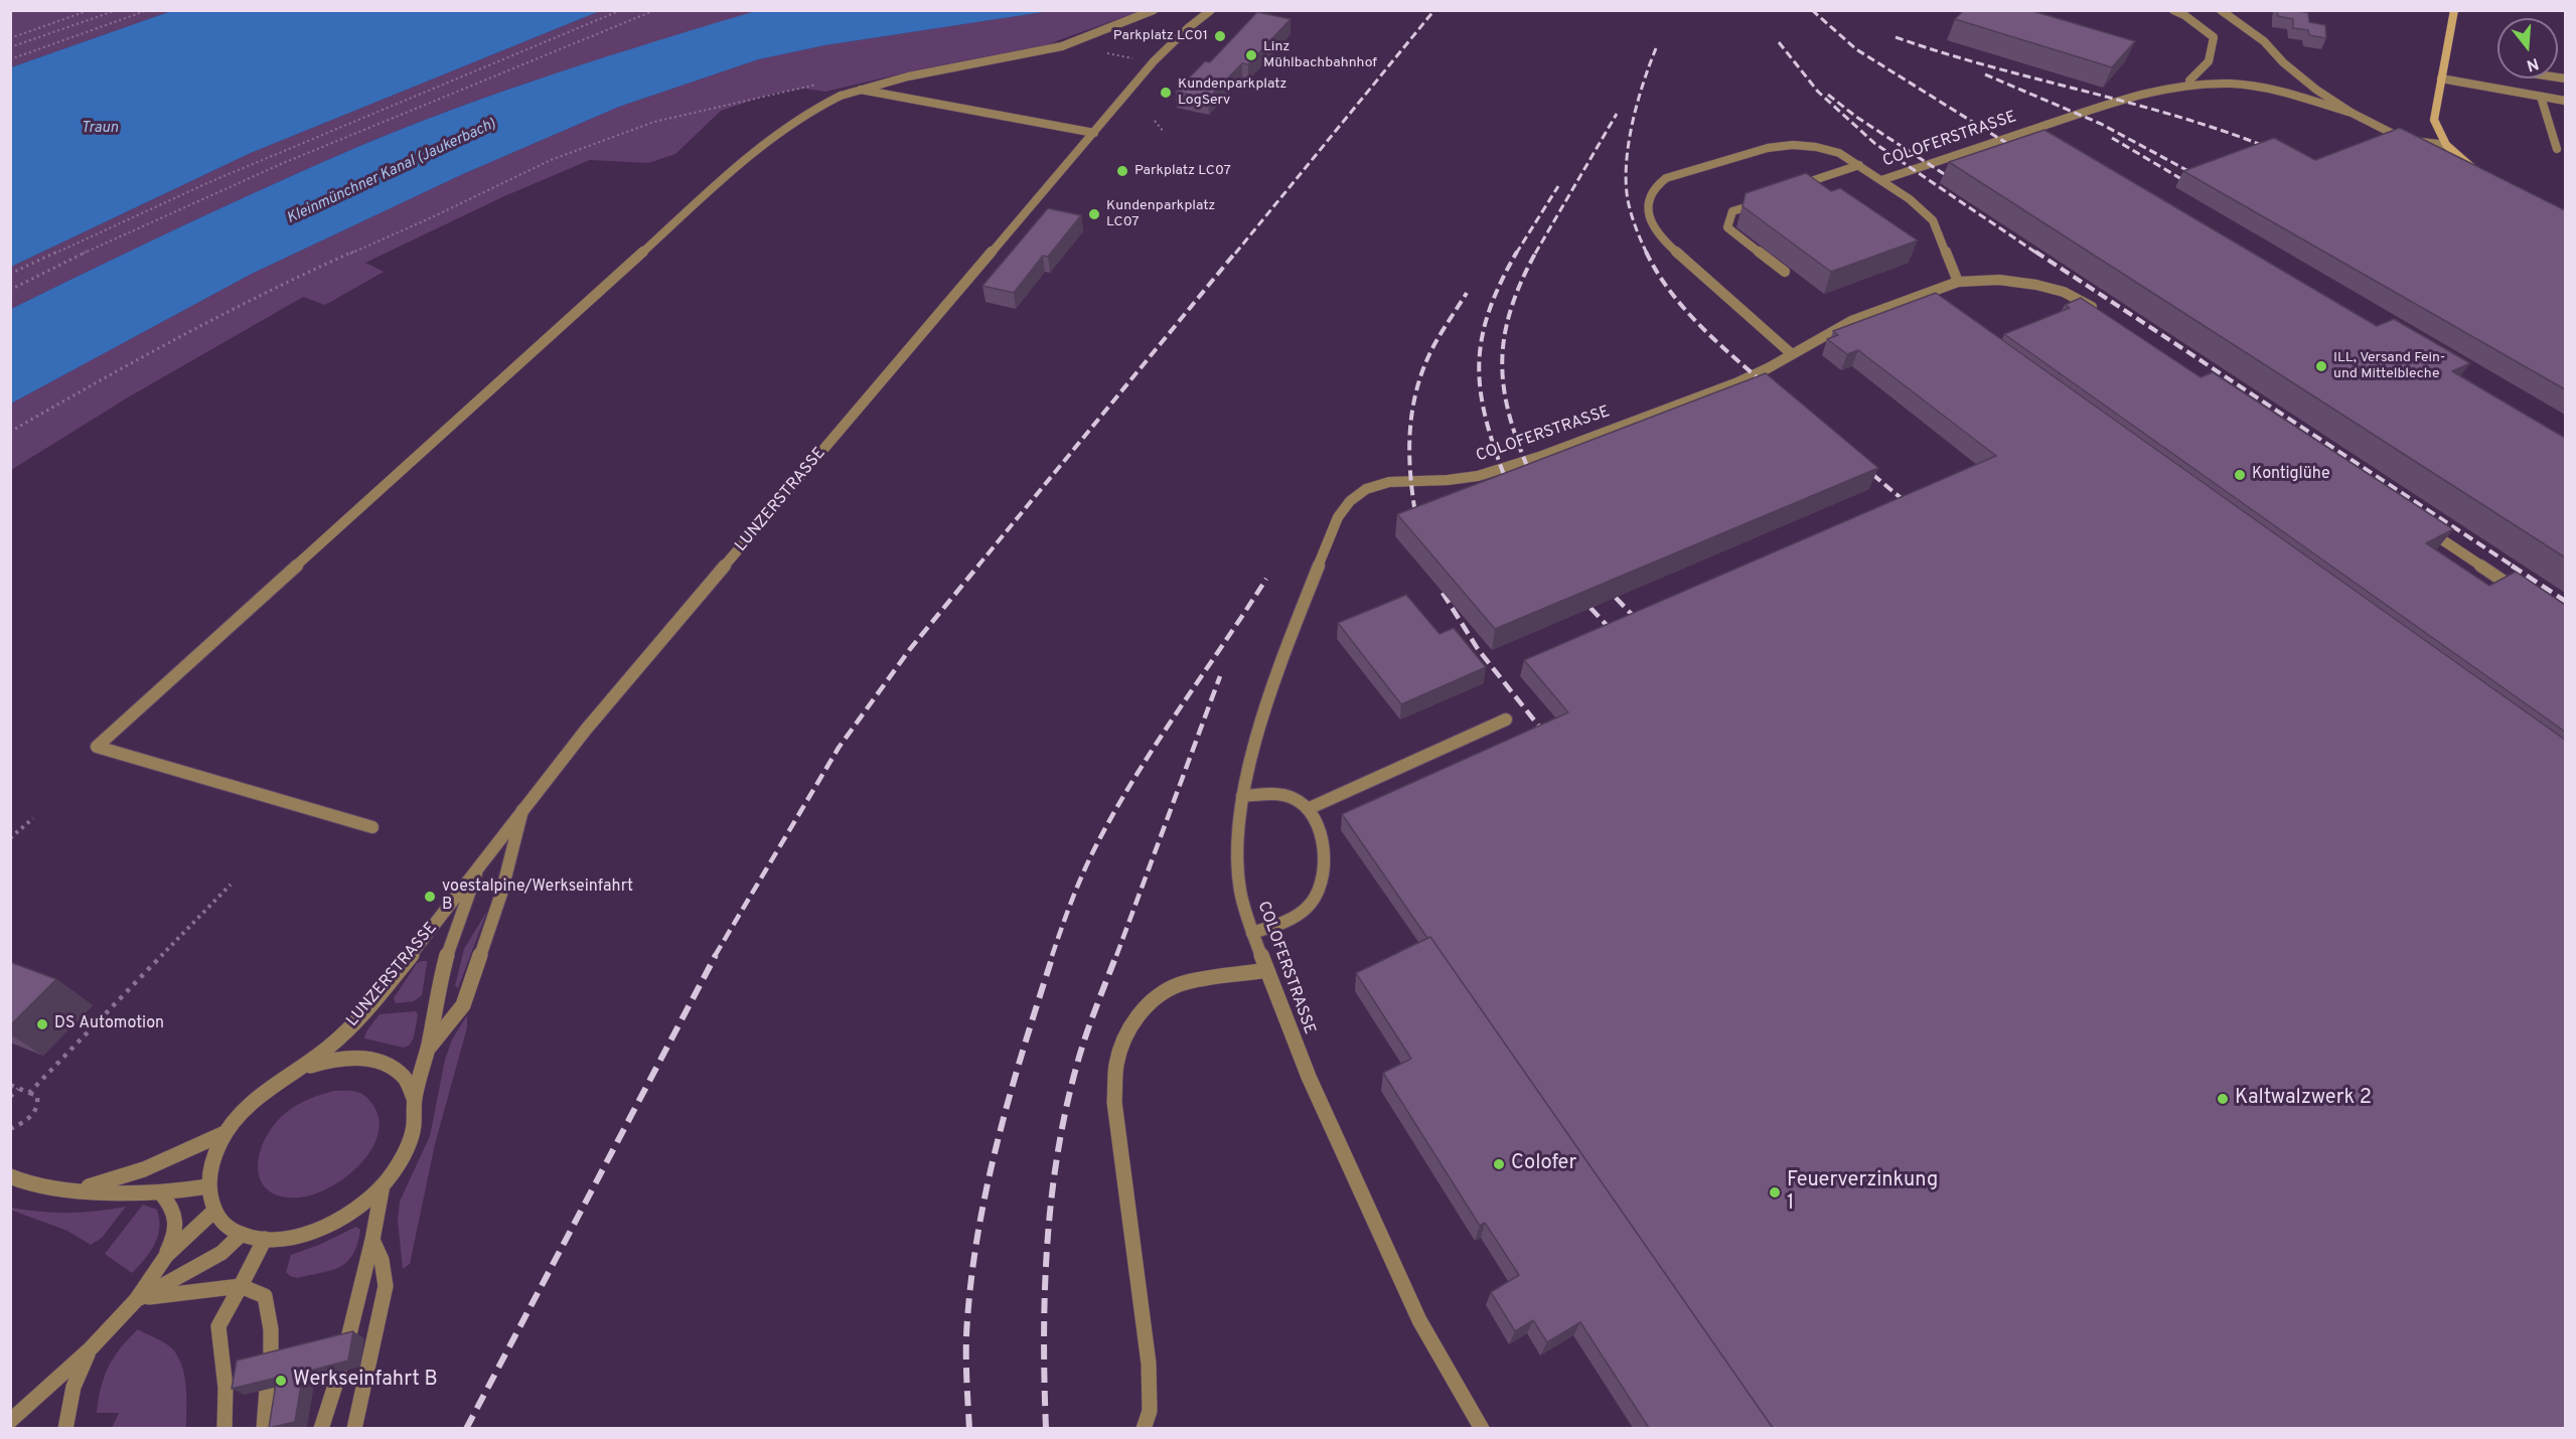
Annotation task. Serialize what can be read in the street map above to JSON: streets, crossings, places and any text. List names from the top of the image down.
{
  "streets": {
    "street": ["COLOFERSTRASSE", "LUNZERSTRASSE"]
  },
  "water": ["Traun", "Kleinmünchner Kanal (Jaukerbach)"],
  "places": [
    "Parkplatz LC01",
    "Linz Mühlbachbahnhof",
    "Kundenparkplatz LogServ",
    "Parkplatz LC07",
    "Kundenparkplatz LC07",
    "ILL, Versand Fein- und Mittelbleche",
    "Kontiglühe",
    "voestalpine/Werkseinfahrt B",
    "DS Automotion",
    "Kaltwalzwerk 2",
    "Colofer",
    "Feuerverzinkung 1",
    "Werkseinfahrt B"
  ],
  "north": "bottom"
}
